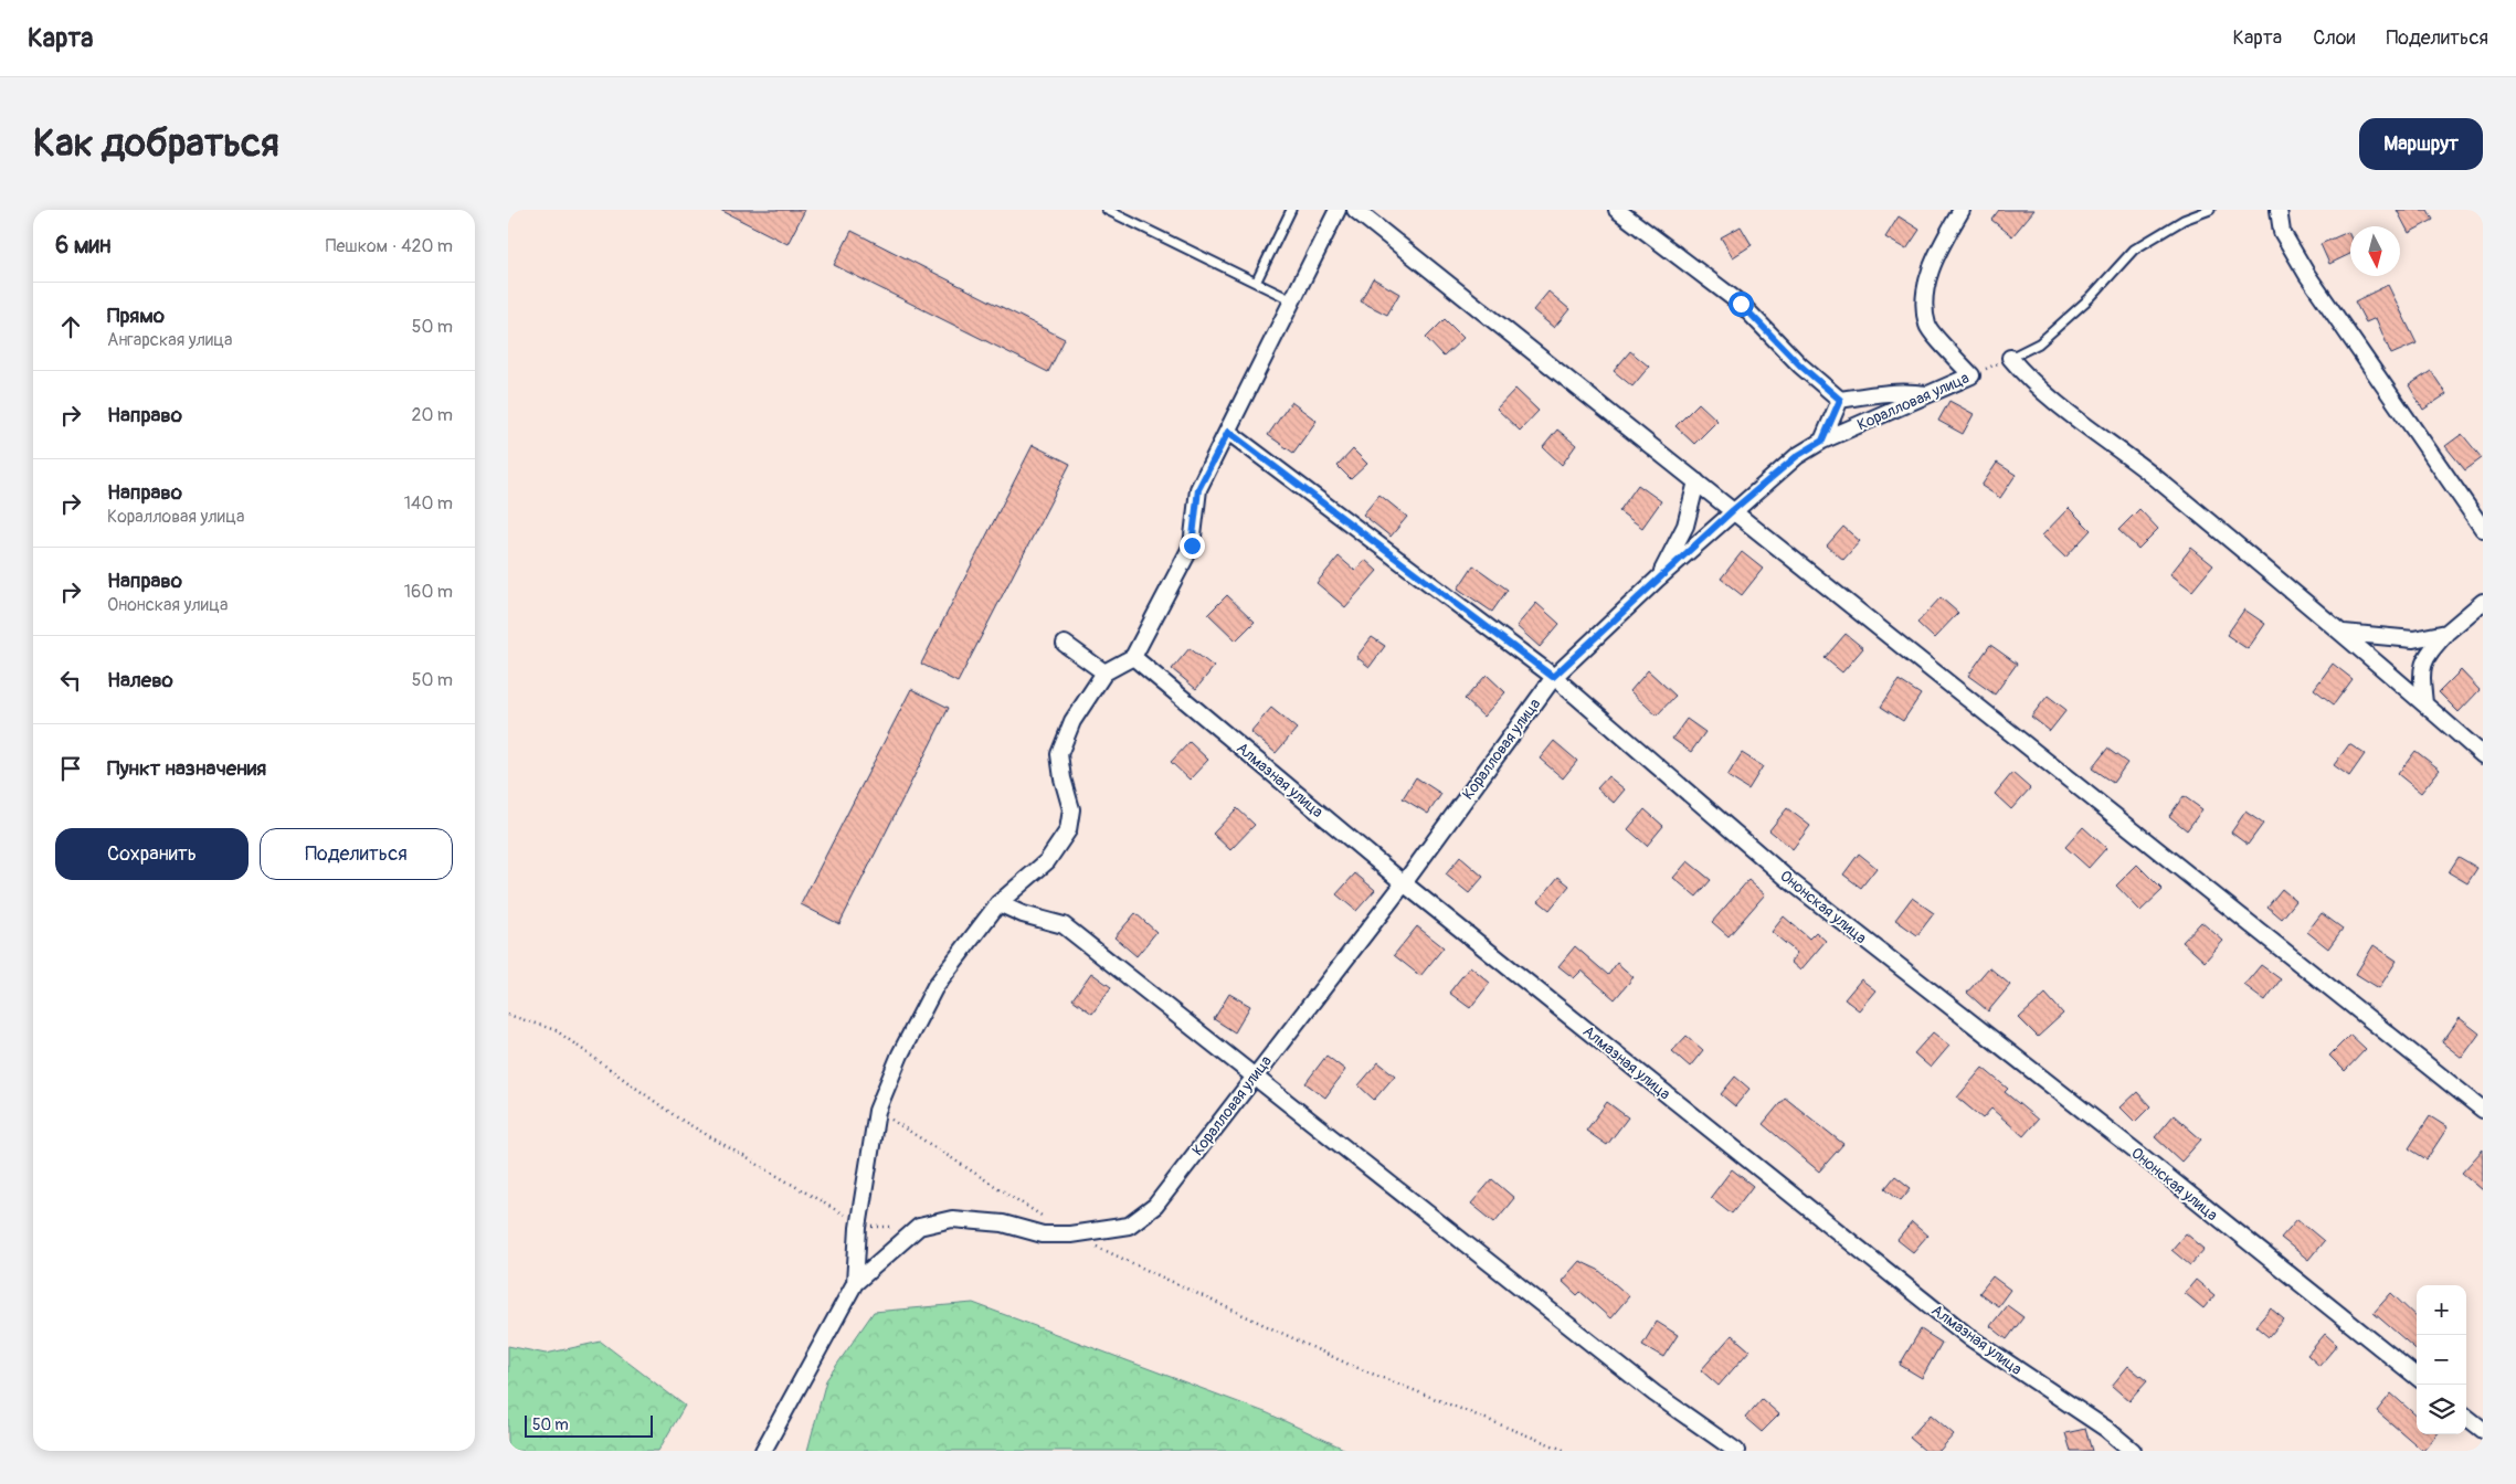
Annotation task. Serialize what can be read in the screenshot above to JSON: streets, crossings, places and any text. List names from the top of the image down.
{
  "streets": {
    "street": ["Коралловая улица", "Алмазная улица", "Ононская улица"]
  },
  "crossings": [
    ["Коралловая улица", "Алмазная улица"],
    ["Коралловая улица", "Ононская улица"]
  ],
  "scale_bar": "50 m",
  "north": "bottom",
  "page": {
    "header": "Карта",
    "nav": ["Карта", "Слои", "Поделиться"],
    "buttons": [
      "Маршрут",
      ["Сохранить", "Поделиться"]
    ],
    "title": "Как добраться",
    "heading": ["6 мин", "Пешком · 420 m"],
    "list": [
      ["Прямо", "Ангарская улица", "50 m"],
      ["Направо", "20 m"],
      ["Направо", "Коралловая улица", "140 m"],
      ["Направо", "Ононская улица", "160 m"],
      ["Налево", "50 m"],
      "Пункт назначения"
    ],
    "map_buttons": ["+", "−"],
    "scale": "50 m"
  }
}
